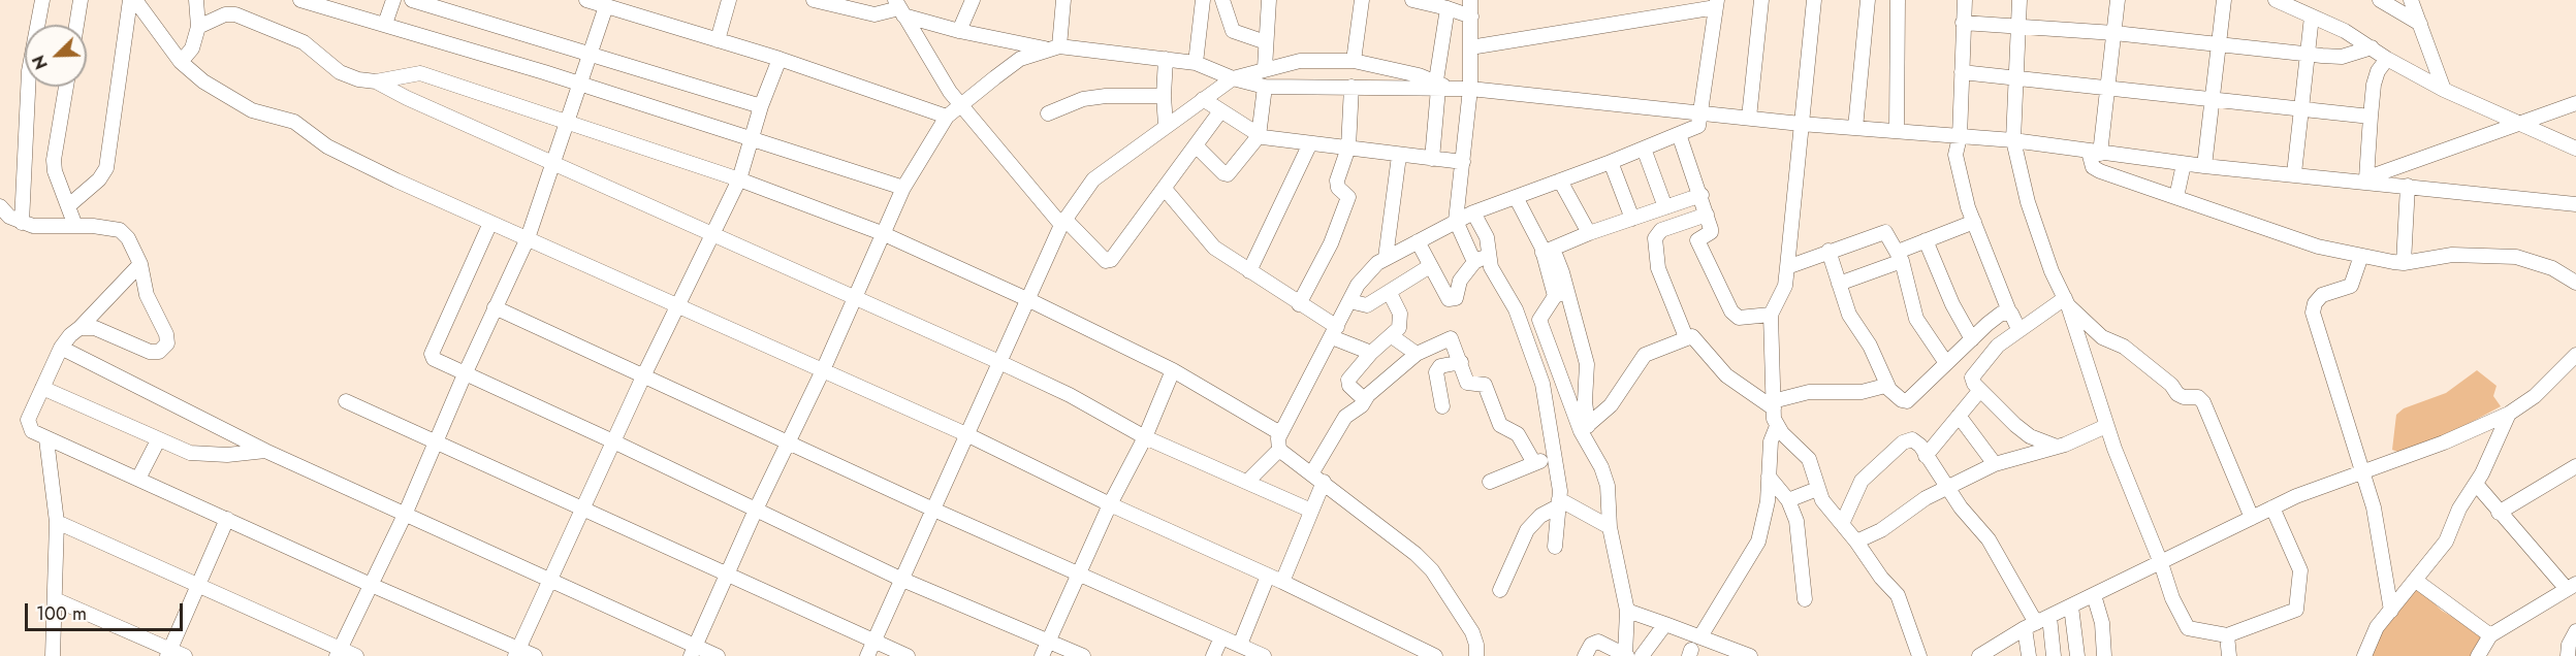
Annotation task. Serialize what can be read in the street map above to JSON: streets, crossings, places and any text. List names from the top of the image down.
{
  "scale_bar": "100 m",
  "north": "bottom left"
}
